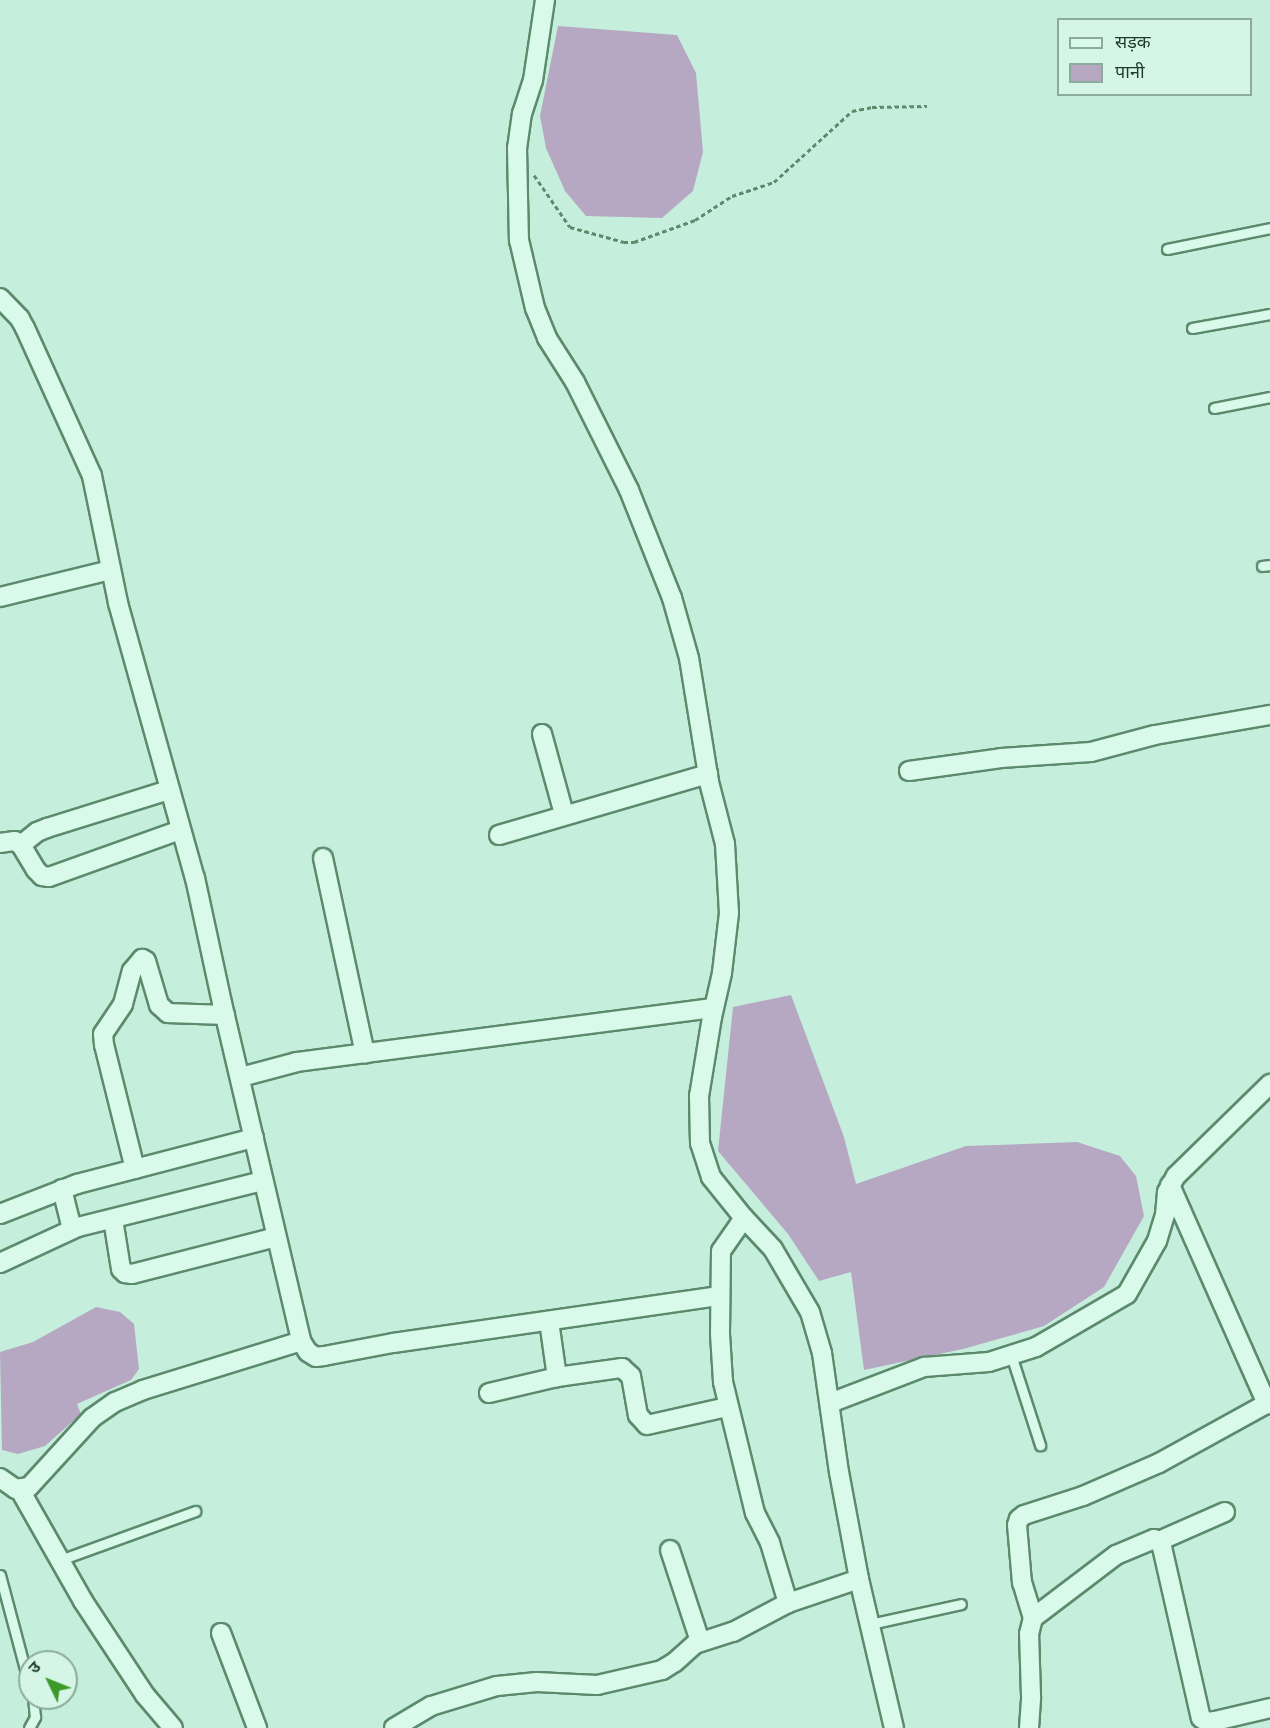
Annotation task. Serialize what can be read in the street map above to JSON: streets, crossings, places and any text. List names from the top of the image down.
{
  "legend": ["सड़क", "पानी"],
  "north": "top left"
}
